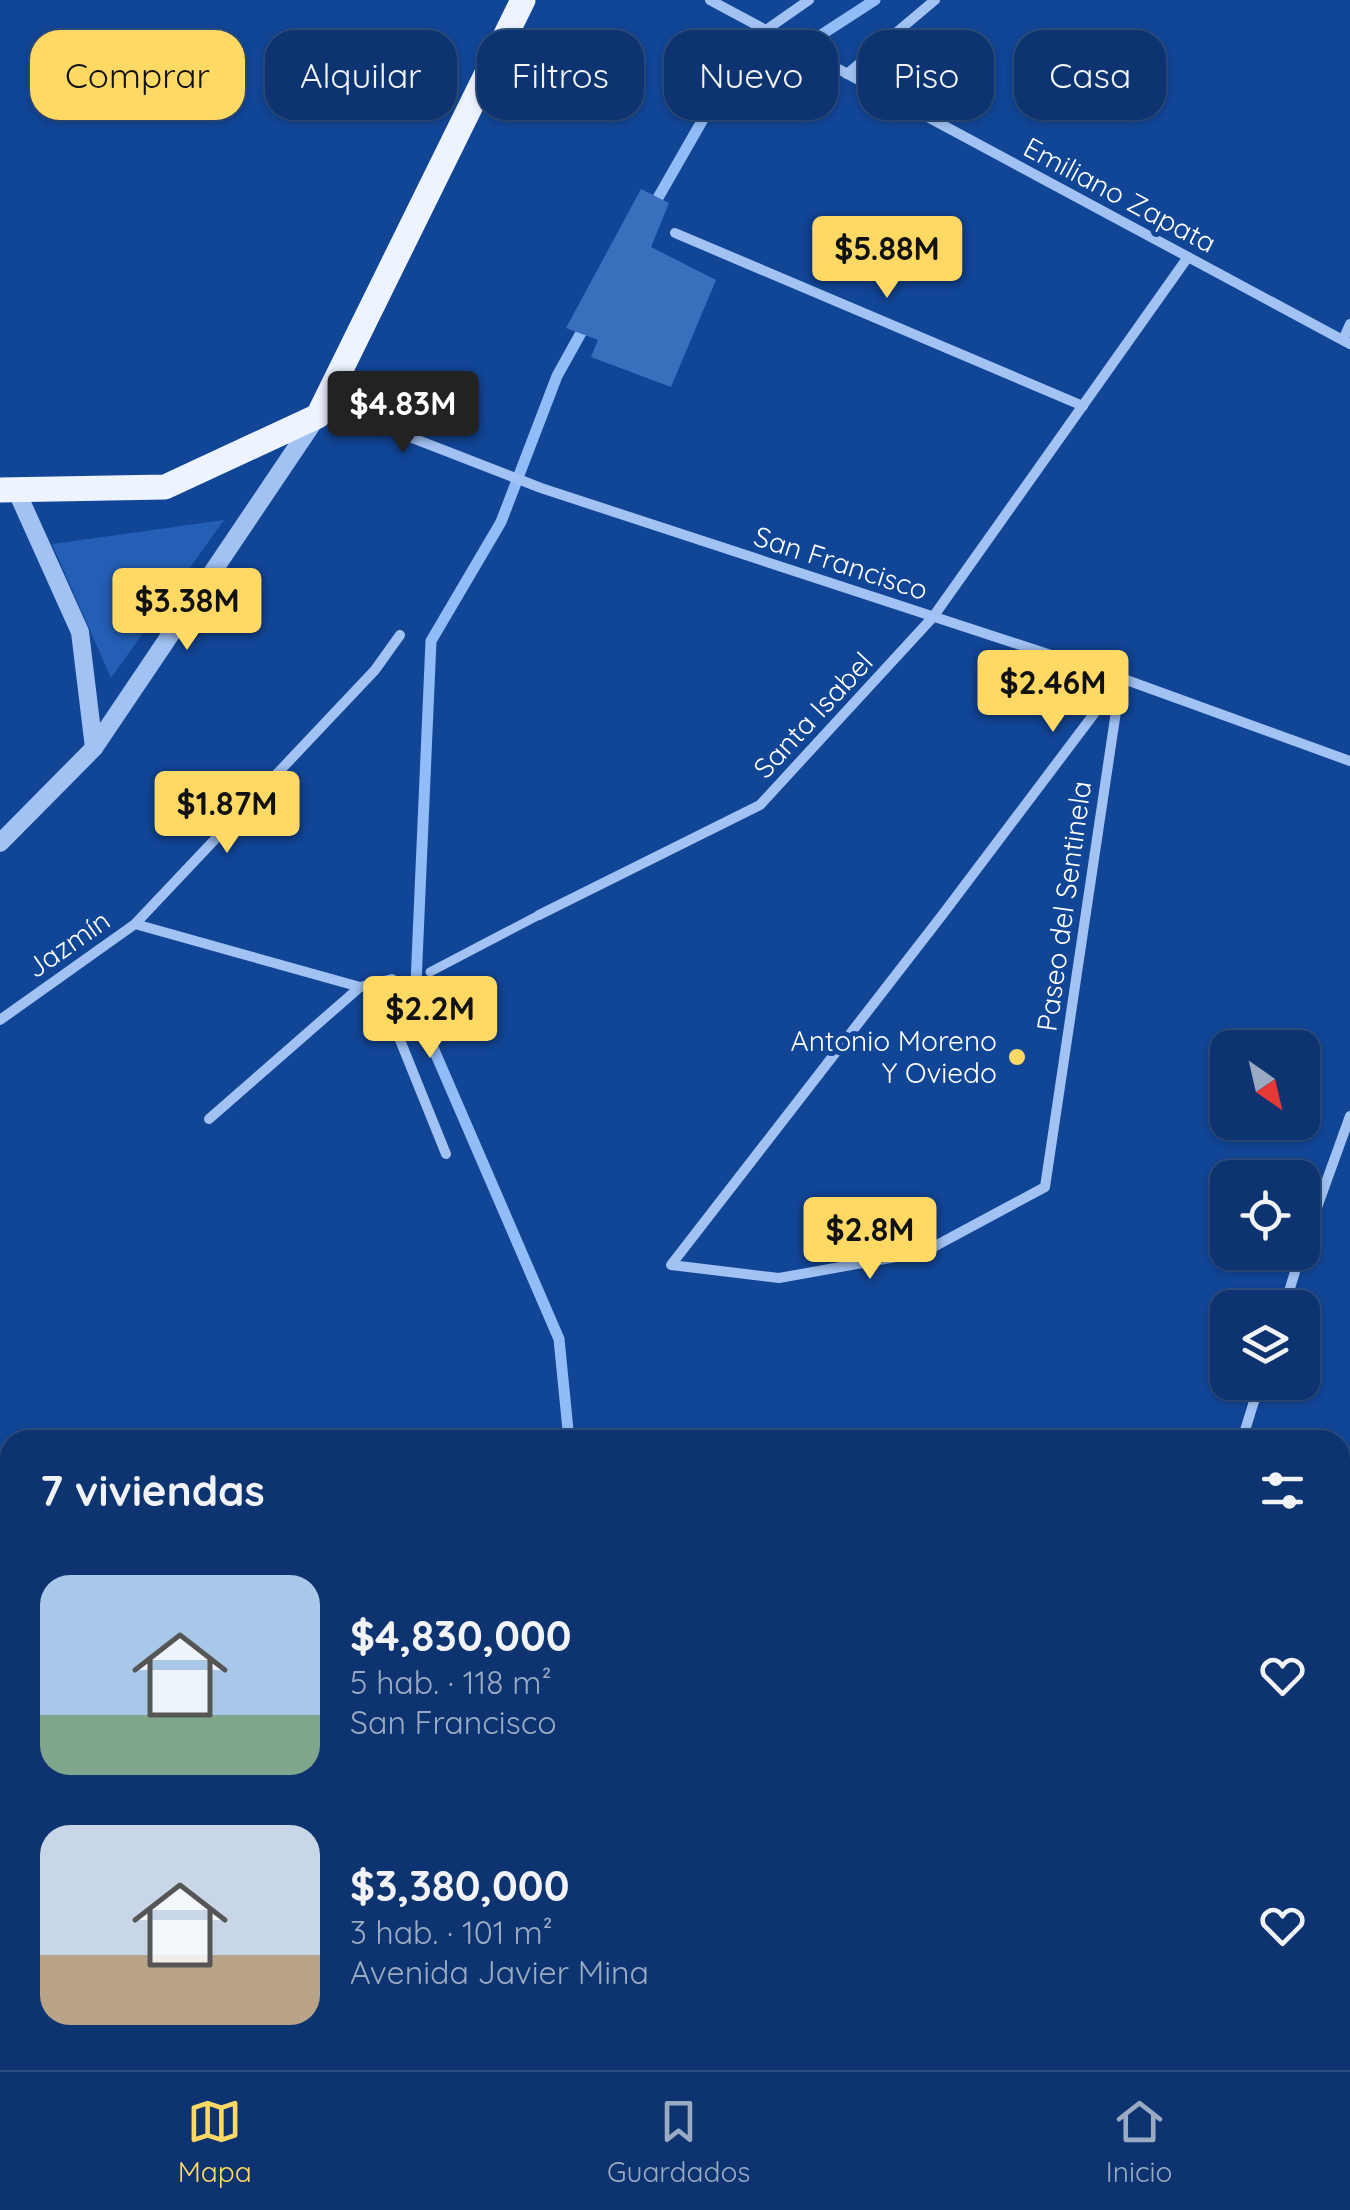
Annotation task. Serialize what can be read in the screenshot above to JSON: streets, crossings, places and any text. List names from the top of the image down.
{
  "streets": {
    "street": [
      "Emiliano Zapata",
      "San Francisco",
      "Santa Isabel",
      "Paseo del Sentinela",
      "Jazmín"
    ]
  },
  "crossings": [
    ["Emiliano Zapata", "Santa Isabel"],
    ["San Francisco", "Santa Isabel"],
    ["San Francisco", "Paseo del Sentinela"]
  ],
  "places": ["Antonio Moreno Y Oviedo"],
  "north": "bottom right",
  "page": {
    "chip": [
      "Comprar",
      "Alquilar",
      "Filtros",
      "Nuevo",
      "Piso",
      "Casa"
    ],
    "price": [
      "$5.88M",
      "$4.83M",
      "$3.38M",
      "$2.46M",
      "$1.87M",
      "$2.2M",
      "$2.8M"
    ],
    "heading": "7 viviendas",
    "list": [
      {
        "name": "$4,830,000",
        "note": "5 hab. · 118 m² · San Francisco"
      },
      {
        "name": "$3,380,000",
        "note": "3 hab. · 101 m² · Avenida Javier Mina"
      }
    ],
    "tabs": ["Mapa", "Guardados", "Inicio"]
  }
}
